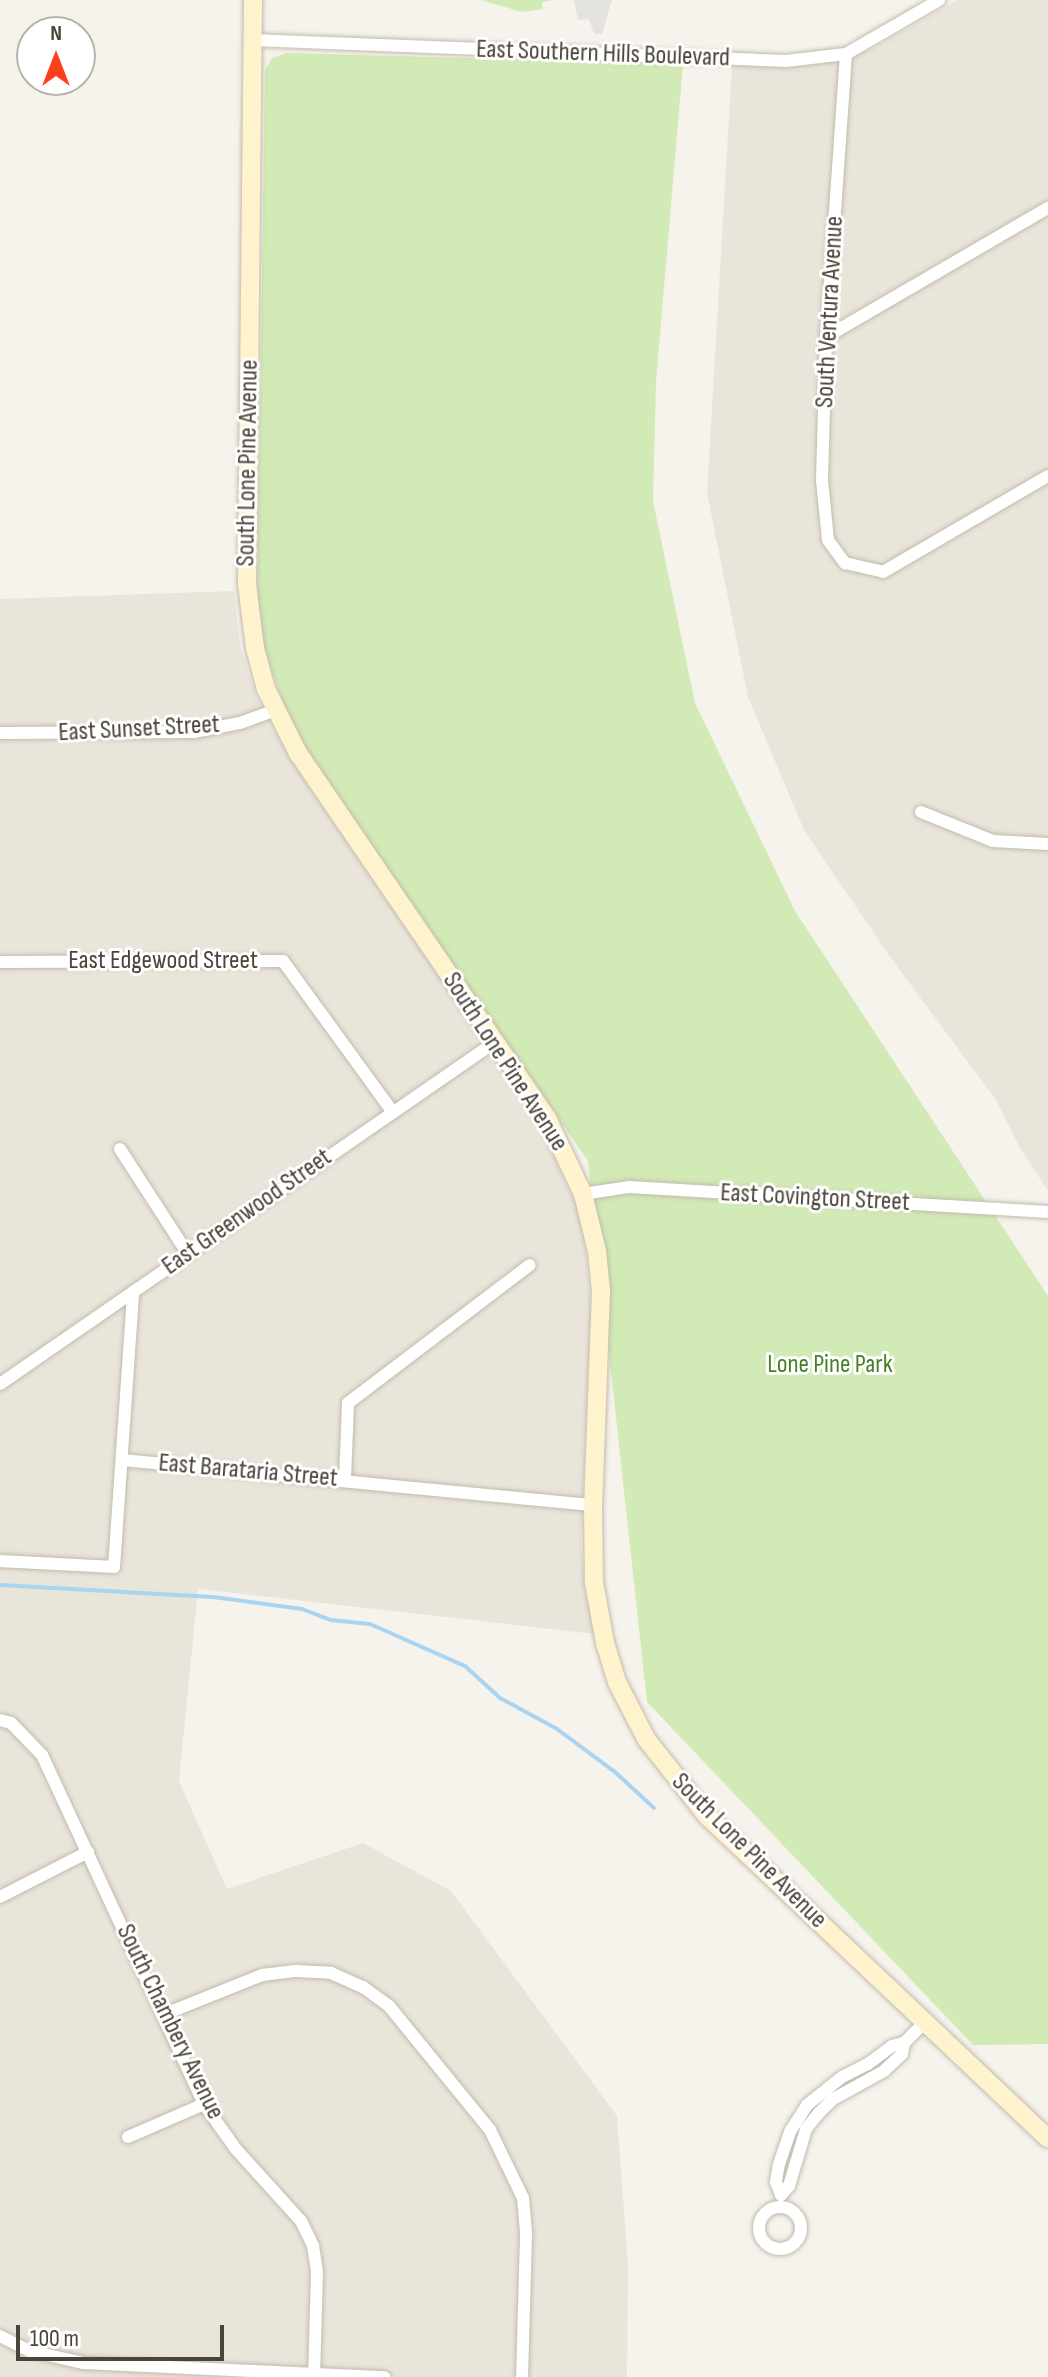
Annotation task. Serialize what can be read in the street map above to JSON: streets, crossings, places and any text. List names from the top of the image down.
{
  "streets": {
    "main road": ["South Lone Pine Avenue"],
    "street": [
      "East Southern Hills Boulevard",
      "South Ventura Avenue",
      "East Sunset Street",
      "East Edgewood Street",
      "East Covington Street",
      "East Greenwood Street",
      "East Barataria Street",
      "South Chambery Avenue"
    ]
  },
  "crossings": [
    ["East Southern Hills Boulevard", "South Ventura Avenue"],
    ["East Southern Hills Boulevard", "South Lone Pine Avenue"],
    ["South Lone Pine Avenue", "East Sunset Street"],
    ["South Lone Pine Avenue", "East Covington Street"],
    ["South Lone Pine Avenue", "East Greenwood Street"],
    ["South Lone Pine Avenue", "East Barataria Street"],
    ["East Edgewood Street", "East Greenwood Street"]
  ],
  "parks": ["Lone Pine Park"],
  "scale_bar": "100 m",
  "north": "top"
}
